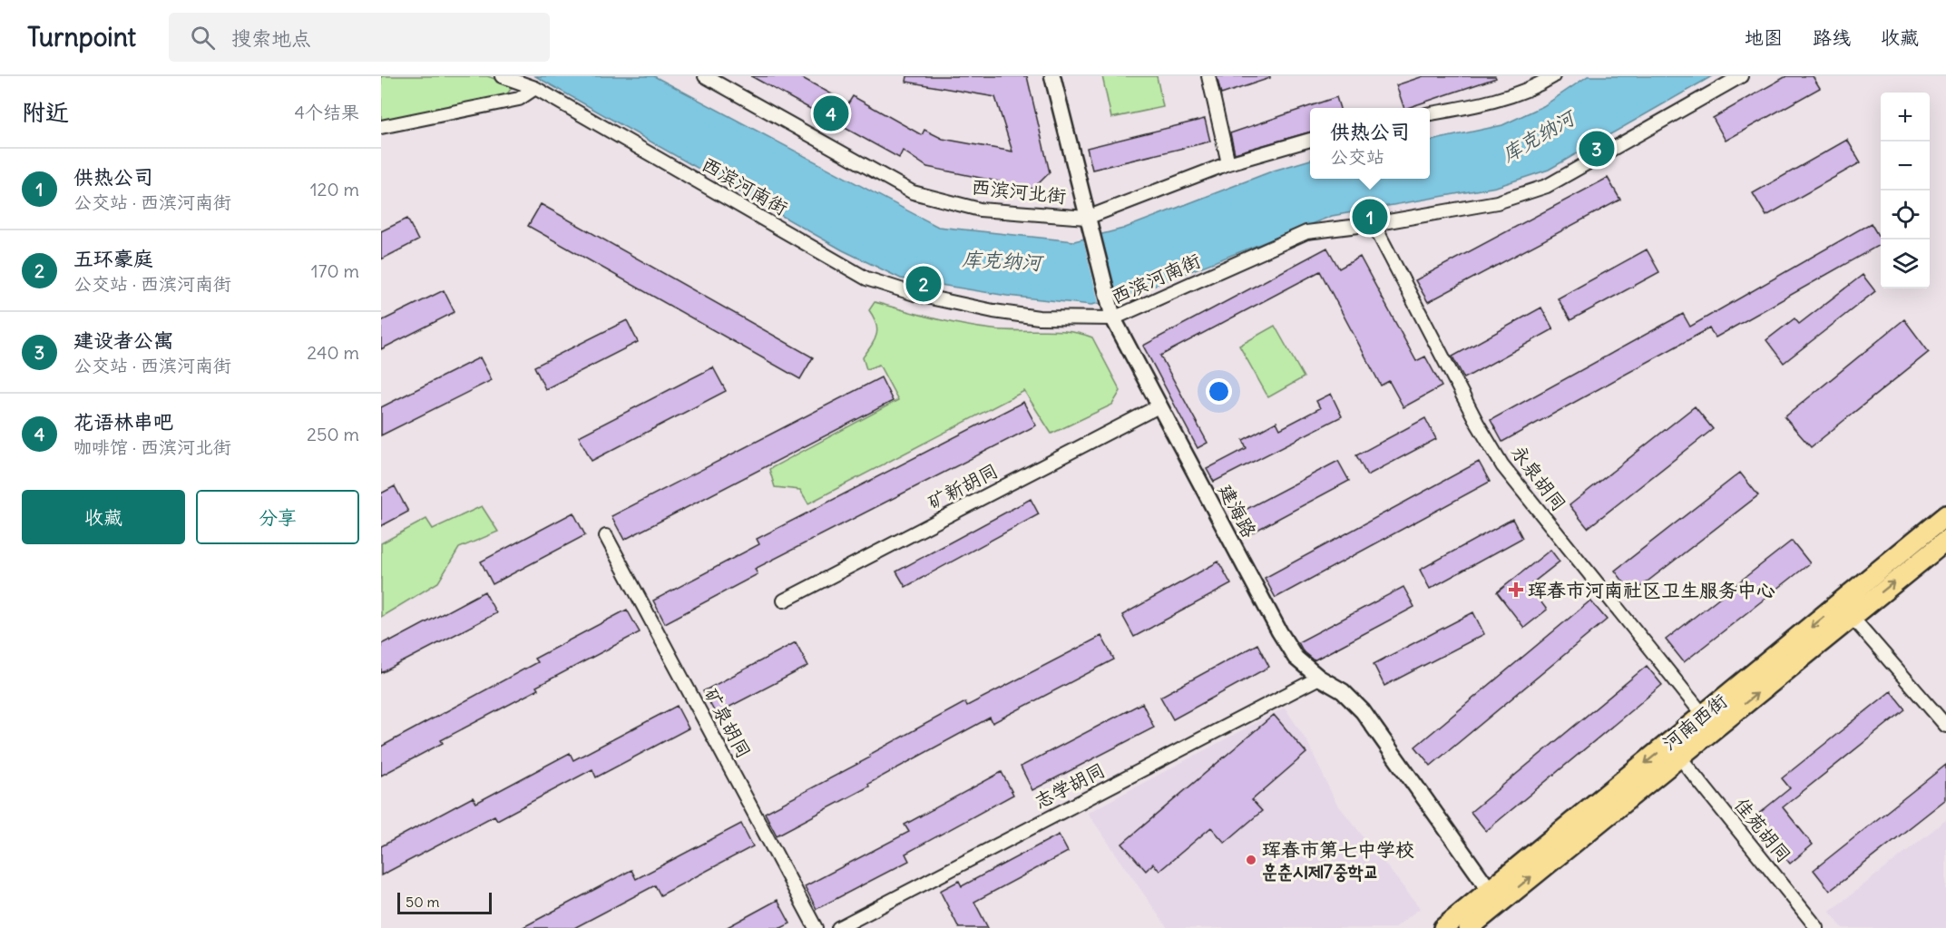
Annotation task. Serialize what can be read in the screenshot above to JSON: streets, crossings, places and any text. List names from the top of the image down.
{
  "streets": {
    "main road": ["河南西街"],
    "street": [
      "西滨河南街",
      "西滨河北街",
      "永泉胡同",
      "矿新胡同",
      "建海路",
      "矿泉胡同",
      "志学胡同",
      "佳苑胡同"
    ]
  },
  "crossings": [
    ["西滨河南街", "永泉胡同"],
    ["西滨河南街", "建海路"],
    ["西滨河北街", "建海路"],
    ["永泉胡同", "河南西街"],
    ["矿新胡同", "建海路"],
    ["建海路", "河南西街"],
    ["建海路", "志学胡同"],
    ["河南西街", "佳苑胡同"]
  ],
  "water": ["库克纳河"],
  "places": {
    "health": ["珲春市河南社区卫生服务中心"],
    "other": ["珲春市第七中学校 훈춘시제7중학교"]
  },
  "scale_bar": "50 m",
  "page": {
    "header": "Turnpoint",
    "search": "搜索地点",
    "nav": ["地图", "路线", "收藏"],
    "heading": ["附近", "4个结果"],
    "map_buttons": ["+", "−"],
    "pins": [
      "4",
      "3",
      "1",
      "2"
    ],
    "popup": ["供热公司", "公交站"],
    "list": [
      {
        "mark": "1",
        "name": "供热公司",
        "note": "公交站 · 西滨河南街",
        "value": "120 m"
      },
      {
        "mark": "2",
        "name": "五环豪庭",
        "note": "公交站 · 西滨河南街",
        "value": "170 m"
      },
      {
        "mark": "3",
        "name": "建设者公寓",
        "note": "公交站 · 西滨河南街",
        "value": "240 m"
      },
      {
        "mark": "4",
        "name": "花语林串吧",
        "note": "咖啡馆 · 西滨河北街",
        "value": "250 m"
      }
    ],
    "buttons": ["收藏", "分享"],
    "scale": "50 m"
  }
}
